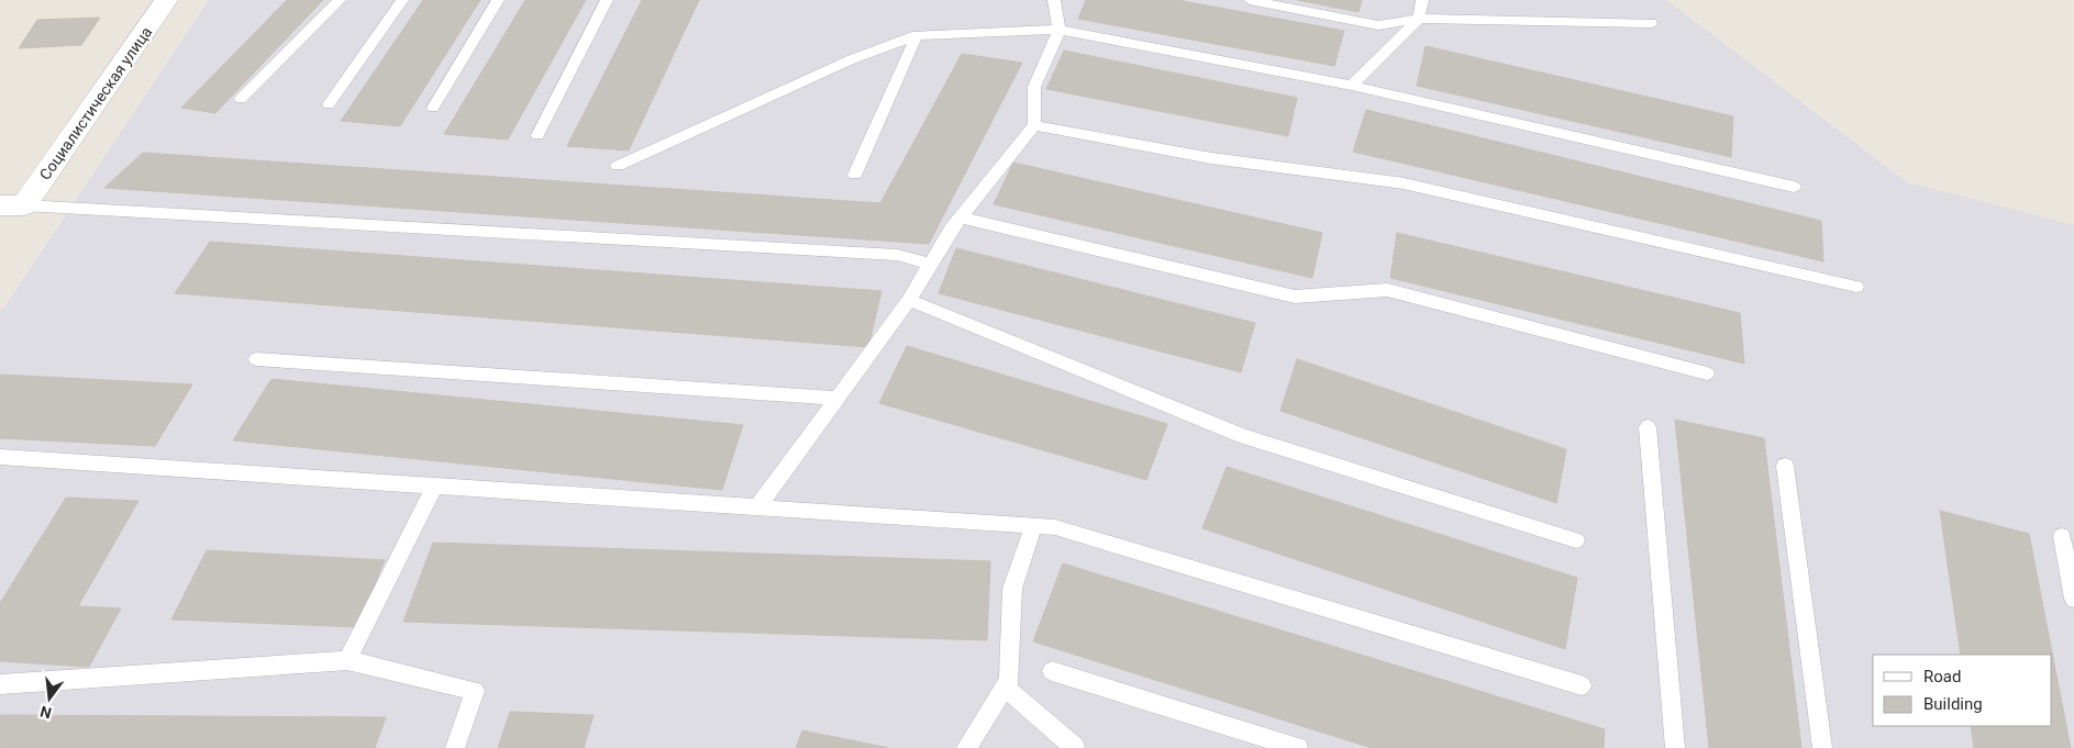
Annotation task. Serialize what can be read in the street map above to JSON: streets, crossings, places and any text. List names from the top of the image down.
{
  "streets": {
    "street": ["Социалистическая улица"]
  },
  "legend": ["Road", "Building"],
  "north": "bottom"
}
